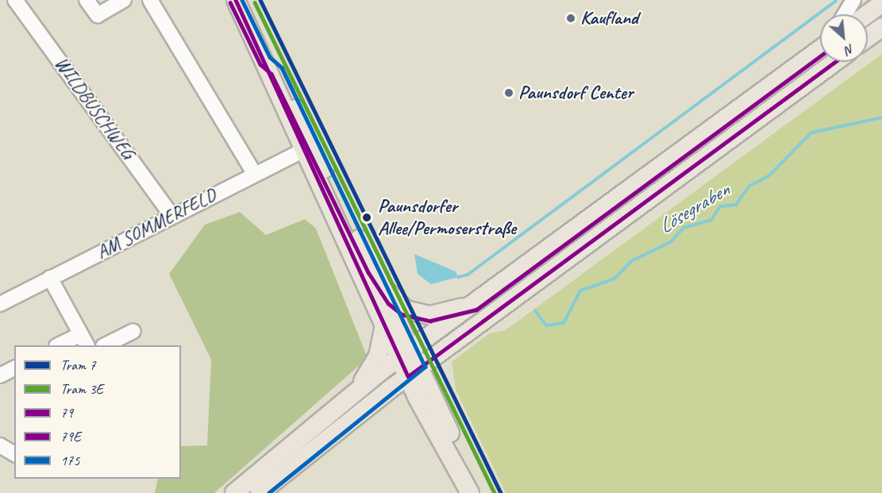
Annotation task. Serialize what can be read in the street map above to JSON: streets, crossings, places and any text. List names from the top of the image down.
{
  "streets": {
    "street": ["WILDBUSCHWEG", "AM SOMMERFELD"]
  },
  "crossings": [
    ["WILDBUSCHWEG", "AM SOMMERFELD"]
  ],
  "water": ["Lösegraben"],
  "places": ["Kaufland", "Paunsdorf Center", "Paunsdorfer Allee/Permoserstraße"],
  "lines": [
    "tram line 7",
    "transit line 79",
    "transit line 175",
    "tram line 3E",
    "transit line 79E"
  ],
  "legend": [
    "Tram 7",
    "Tram 3E",
    "79",
    "79E",
    "175"
  ],
  "north": "bottom right"
}
